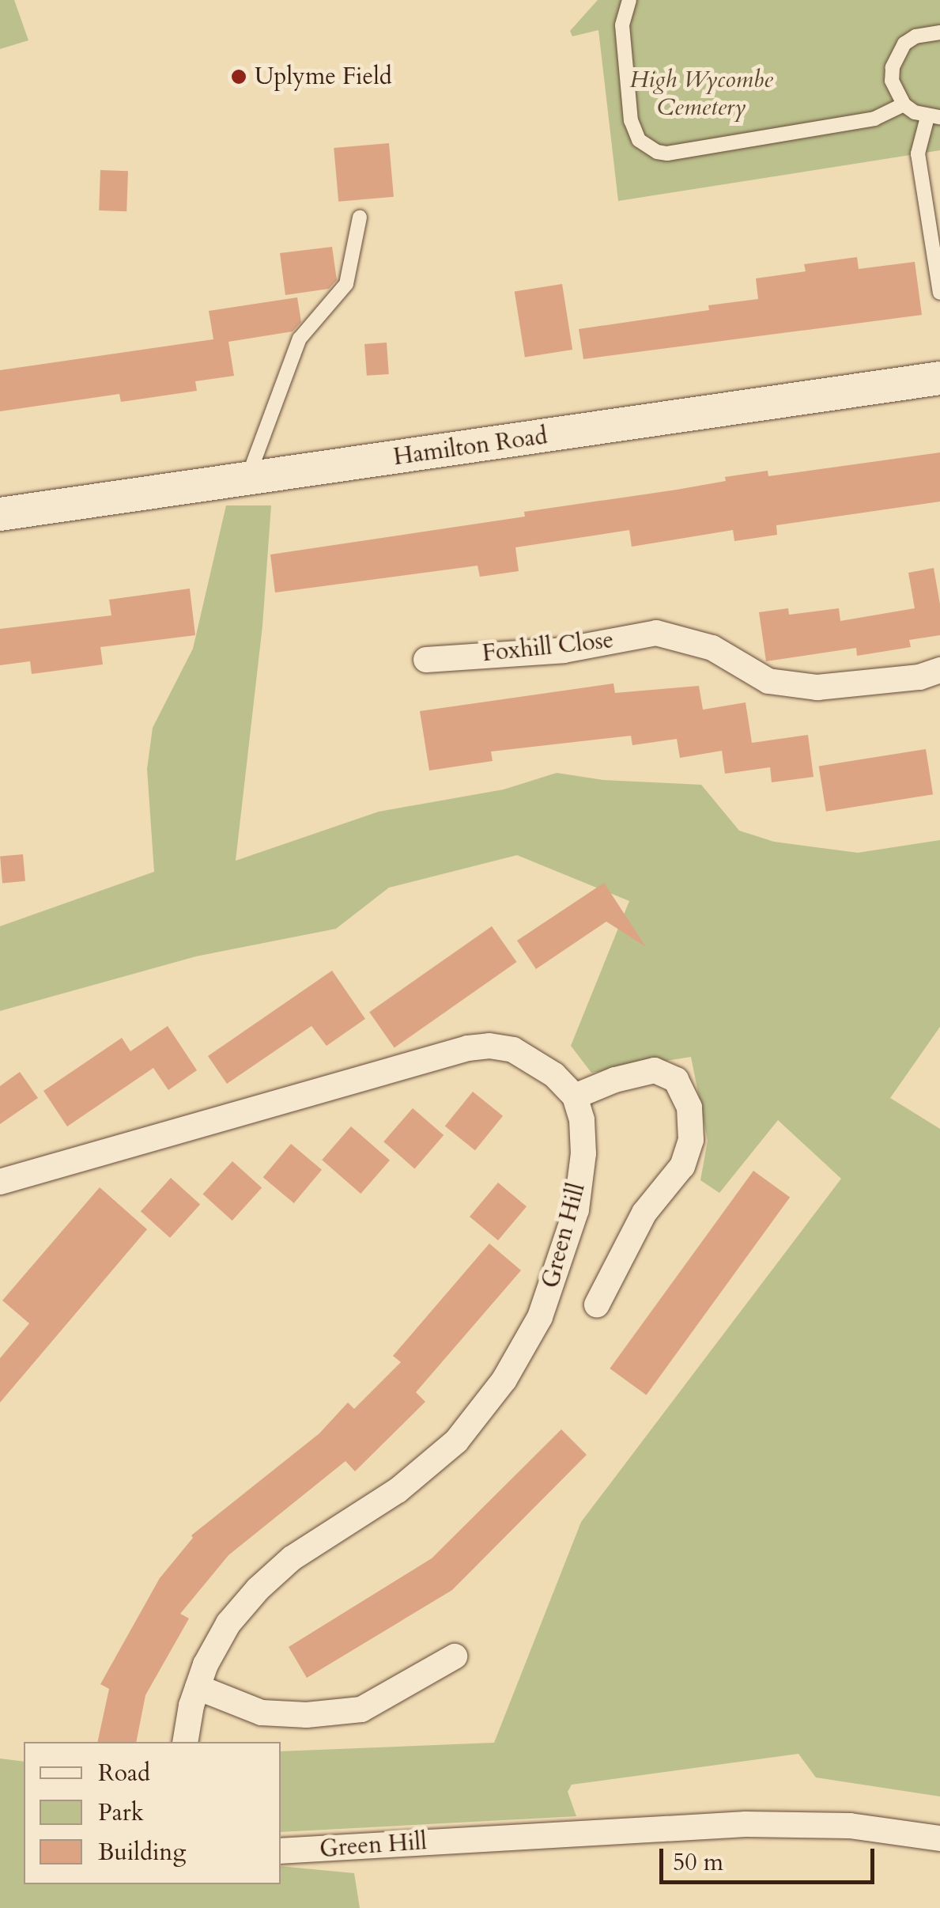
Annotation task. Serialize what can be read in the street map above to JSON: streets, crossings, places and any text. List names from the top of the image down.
{
  "streets": {
    "street": ["Hamilton Road", "Foxhill Close", "Green Hill"]
  },
  "parks": ["High Wycombe Cemetery"],
  "places": ["Uplyme Field"],
  "legend": ["Road", "Park", "Building"],
  "scale_bar": "50 m"
}
